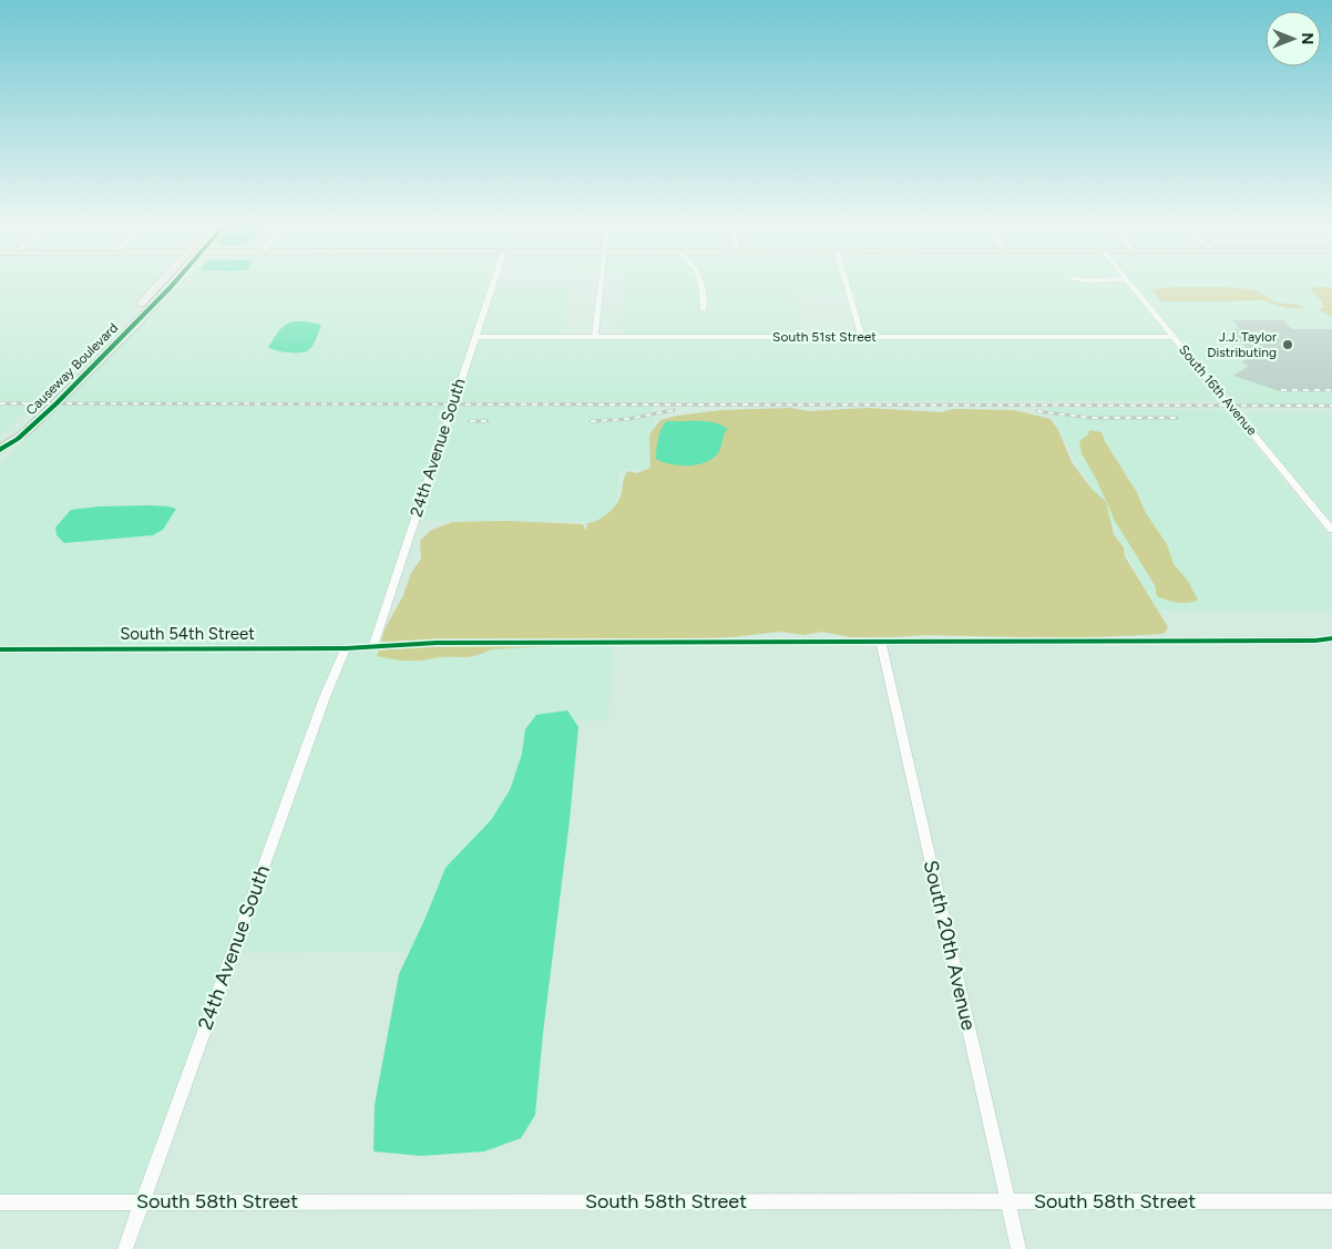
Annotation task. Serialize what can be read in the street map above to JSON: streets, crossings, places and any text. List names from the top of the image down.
{
  "streets": {
    "main road": ["Causeway Boulevard"],
    "street": [
      "South 51st Street",
      "South 16th Avenue",
      "24th Avenue South",
      "South 54th Street",
      "South 20th Avenue",
      "South 58th Street"
    ]
  },
  "crossings": [
    ["South 51st Street", "South 16th Avenue"],
    ["South 51st Street", "24th Avenue South"],
    ["24th Avenue South", "South 54th Street"],
    ["24th Avenue South", "South 58th Street"],
    ["South 54th Street", "South 20th Avenue"],
    ["South 20th Avenue", "South 58th Street"]
  ],
  "places": ["J.J. Taylor Distributing"],
  "north": "right"
}
